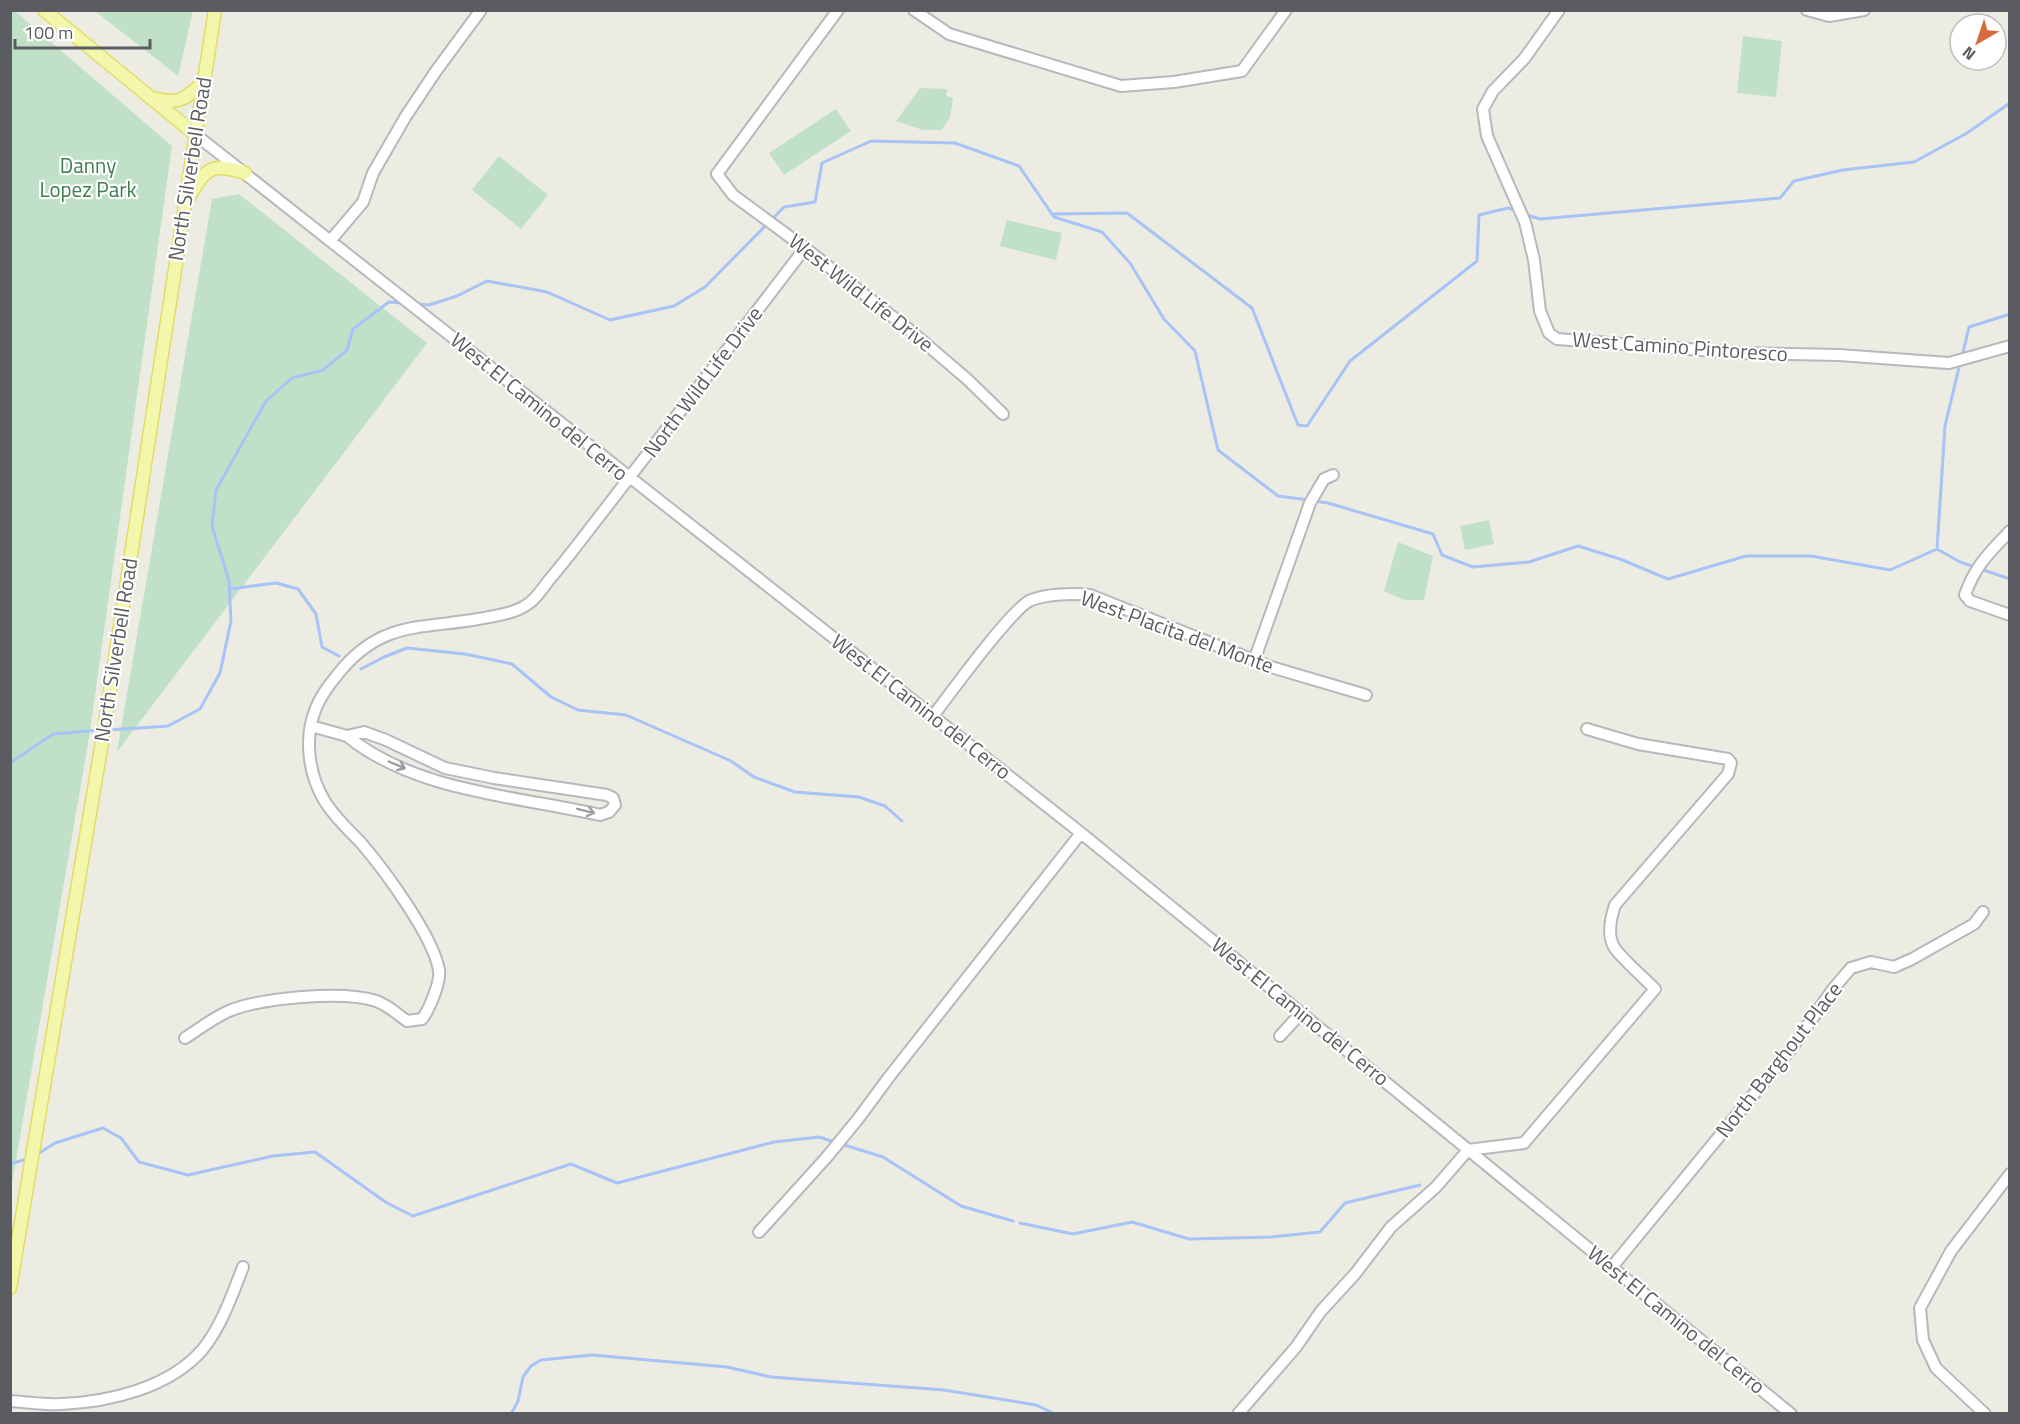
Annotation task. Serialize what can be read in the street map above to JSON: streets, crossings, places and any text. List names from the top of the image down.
{
  "streets": {
    "main road": ["North Silverbell Road", "West El Camino del Cerro"],
    "street": [
      "West Wild Life Drive",
      "West Camino Pintoresco",
      "North Wild Life Drive",
      "West Placita del Monte",
      "North Barghout Place"
    ]
  },
  "crossings": [
    ["North Silverbell Road", "West El Camino del Cerro"],
    ["West Wild Life Drive", "North Wild Life Drive"],
    ["North Wild Life Drive", "West El Camino del Cerro"],
    ["West El Camino del Cerro", "West Placita del Monte"],
    ["West El Camino del Cerro", "North Barghout Place"]
  ],
  "parks": ["Danny Lopez Park"],
  "scale_bar": "100 m",
  "north": "bottom left"
}
